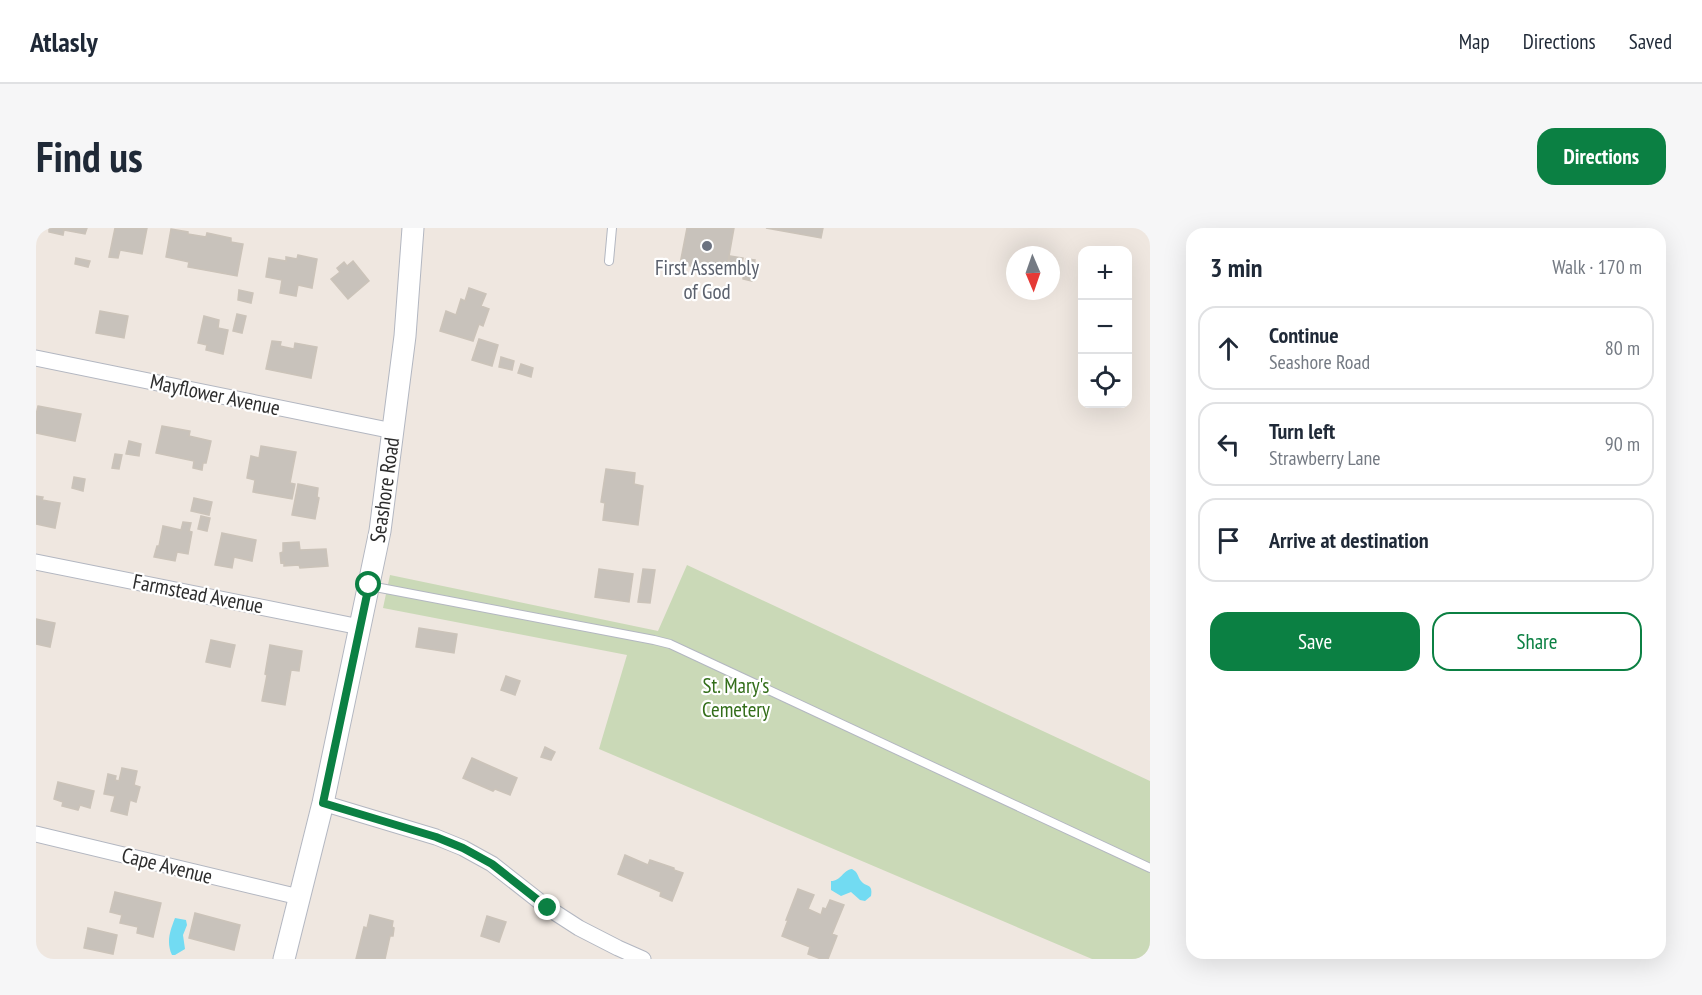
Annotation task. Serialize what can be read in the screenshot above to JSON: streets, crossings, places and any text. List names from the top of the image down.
{
  "streets": {
    "main road": ["Seashore Road"],
    "street": ["Mayflower Avenue", "Farmstead Avenue", "Cape Avenue"]
  },
  "crossings": [
    ["Mayflower Avenue", "Seashore Road"],
    ["Seashore Road", "Farmstead Avenue"],
    ["Seashore Road", "Cape Avenue"]
  ],
  "parks": ["St. Mary's Cemetery"],
  "places": ["First Assembly of God"],
  "north": "bottom",
  "page": {
    "header": "Atlasly",
    "nav": ["Map", "Directions", "Saved"],
    "buttons": [
      "Directions",
      ["Save", "Share"]
    ],
    "title": "Find us",
    "heading": ["3 min", "Walk · 170 m"],
    "map_buttons": ["+", "−"],
    "list": [
      ["Continue", "Seashore Road", "80 m"],
      ["Turn left", "Strawberry Lane", "90 m"],
      "Arrive at destination"
    ]
  }
}
